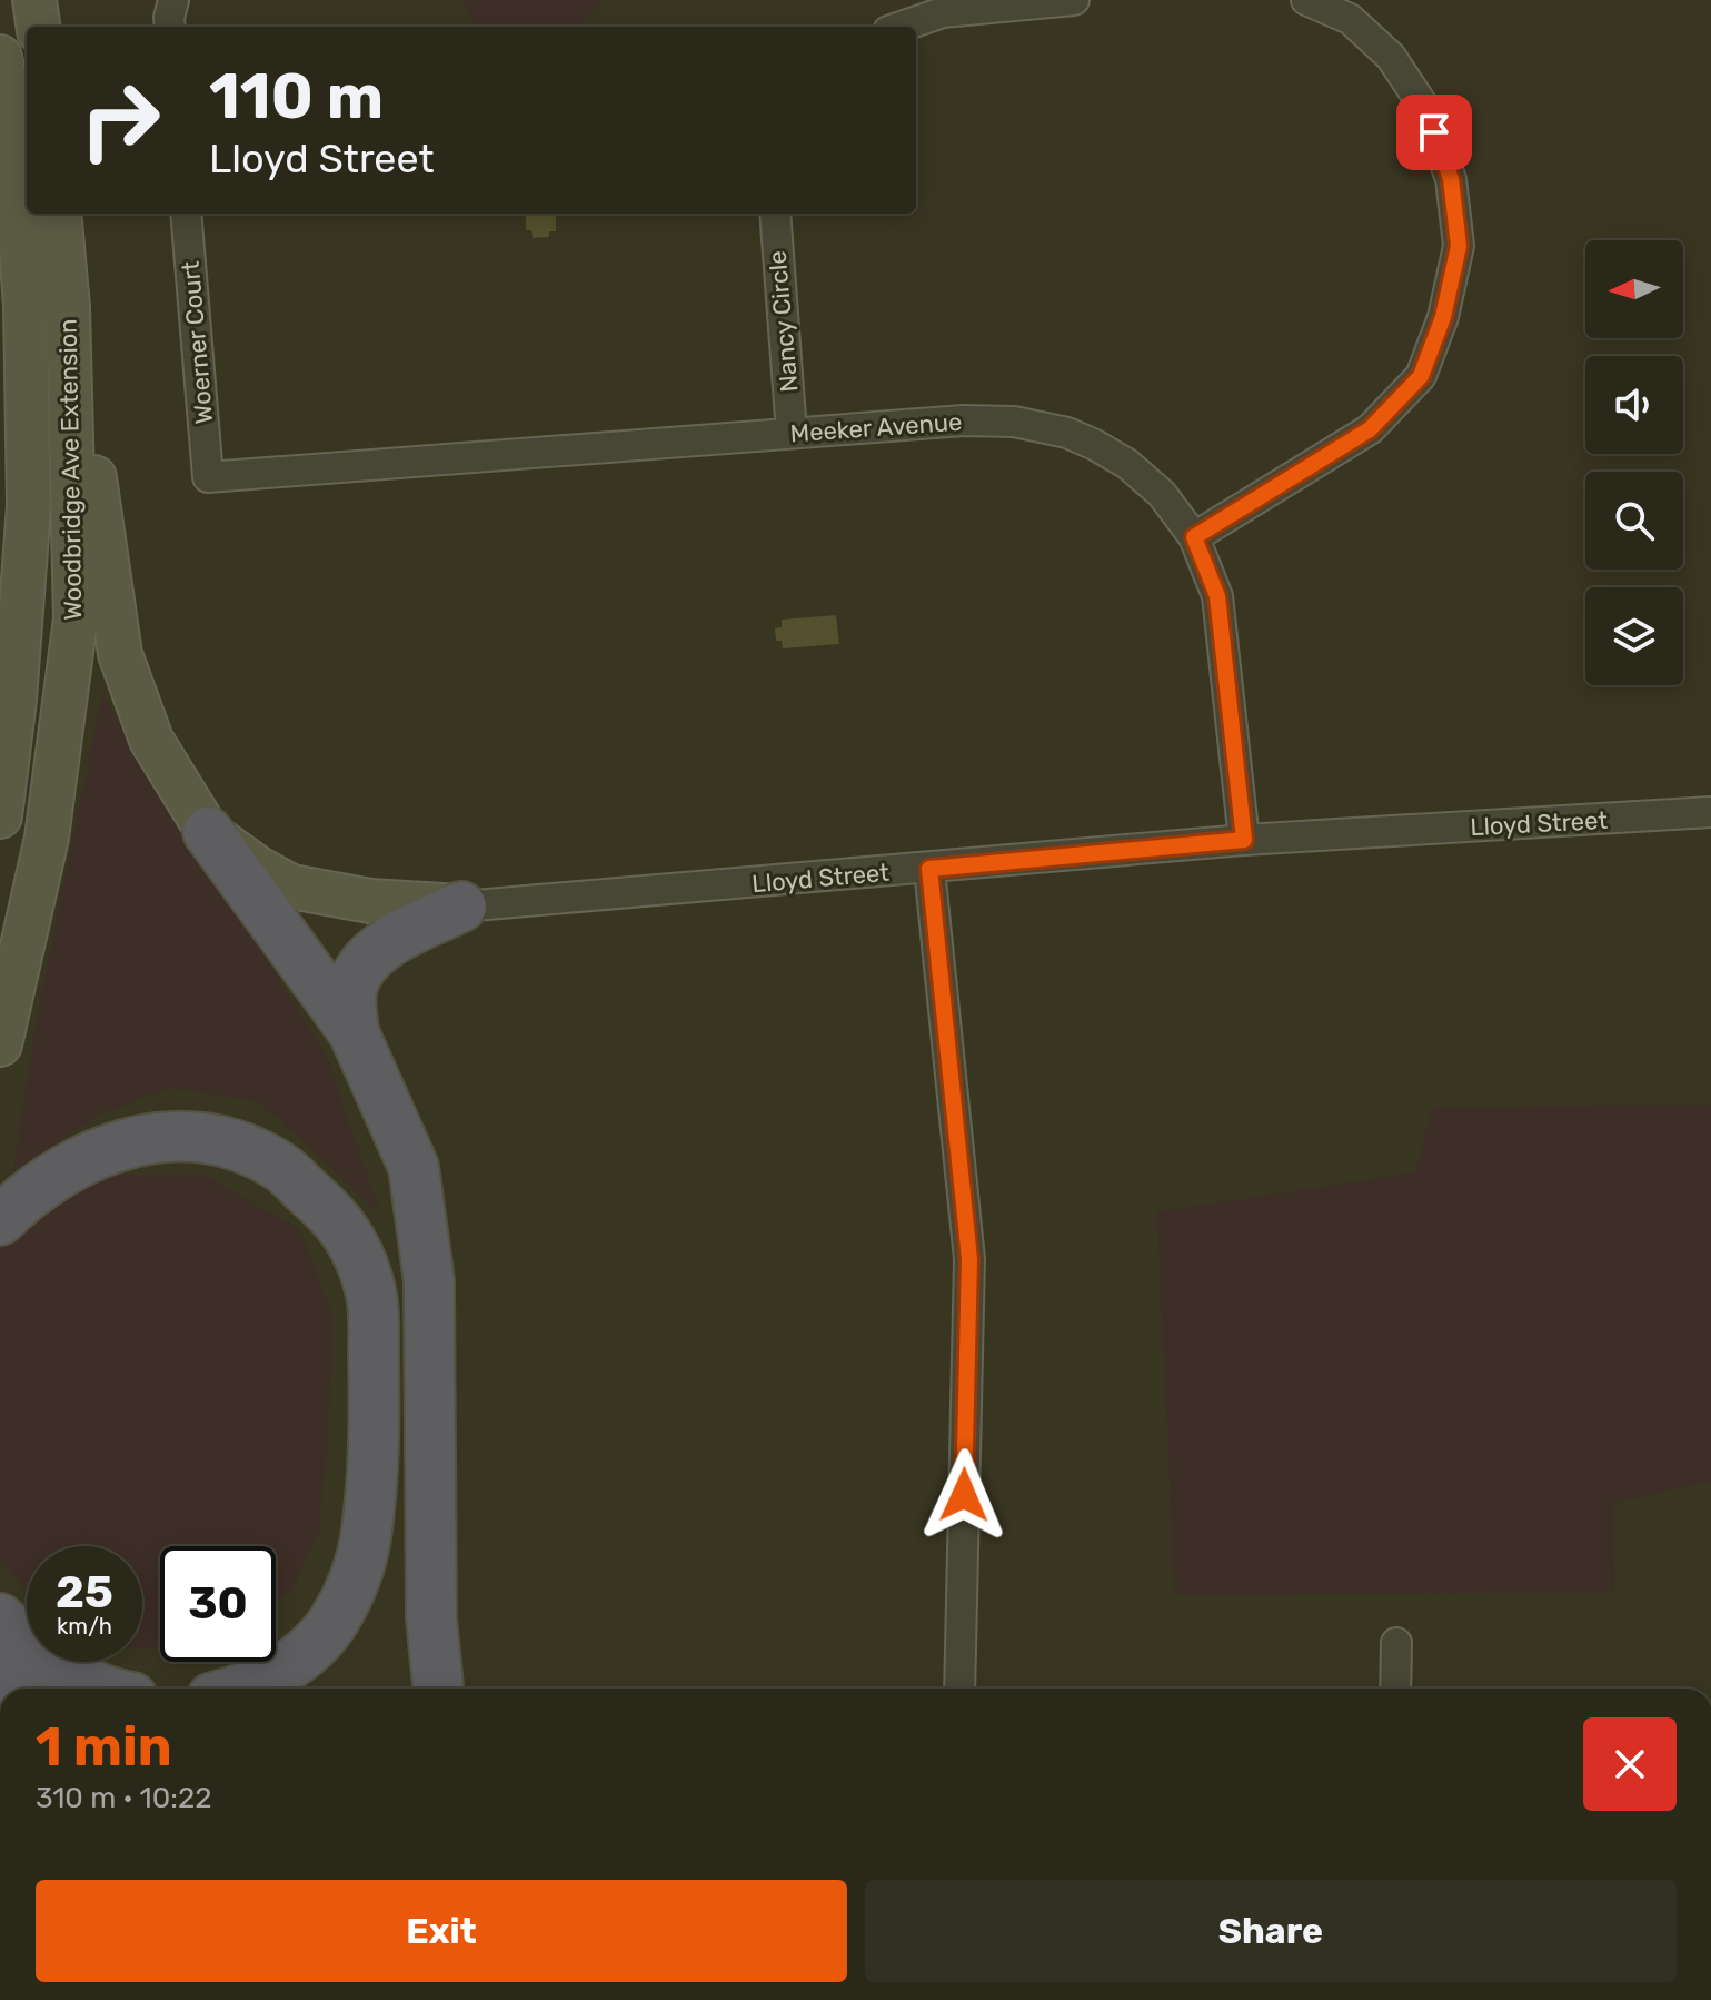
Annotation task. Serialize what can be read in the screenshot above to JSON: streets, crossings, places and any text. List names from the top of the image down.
{
  "streets": {
    "main road": ["Woodbridge Ave Extension"],
    "street": [
      "Nancy Circle",
      "Woerner Court",
      "Meeker Avenue",
      "Lloyd Street"
    ]
  },
  "crossings": [
    ["Nancy Circle", "Meeker Avenue"],
    ["Woerner Court", "Meeker Avenue"],
    ["Meeker Avenue", "Lloyd Street"]
  ],
  "north": "left",
  "page": {
    "turn": ["110 m", "Lloyd Street"],
    "speed": "25 km/h",
    "limit": "30",
    "heading": ["1 min", "310 m · 10:22"],
    "buttons": ["Exit", "Share"]
  }
}
